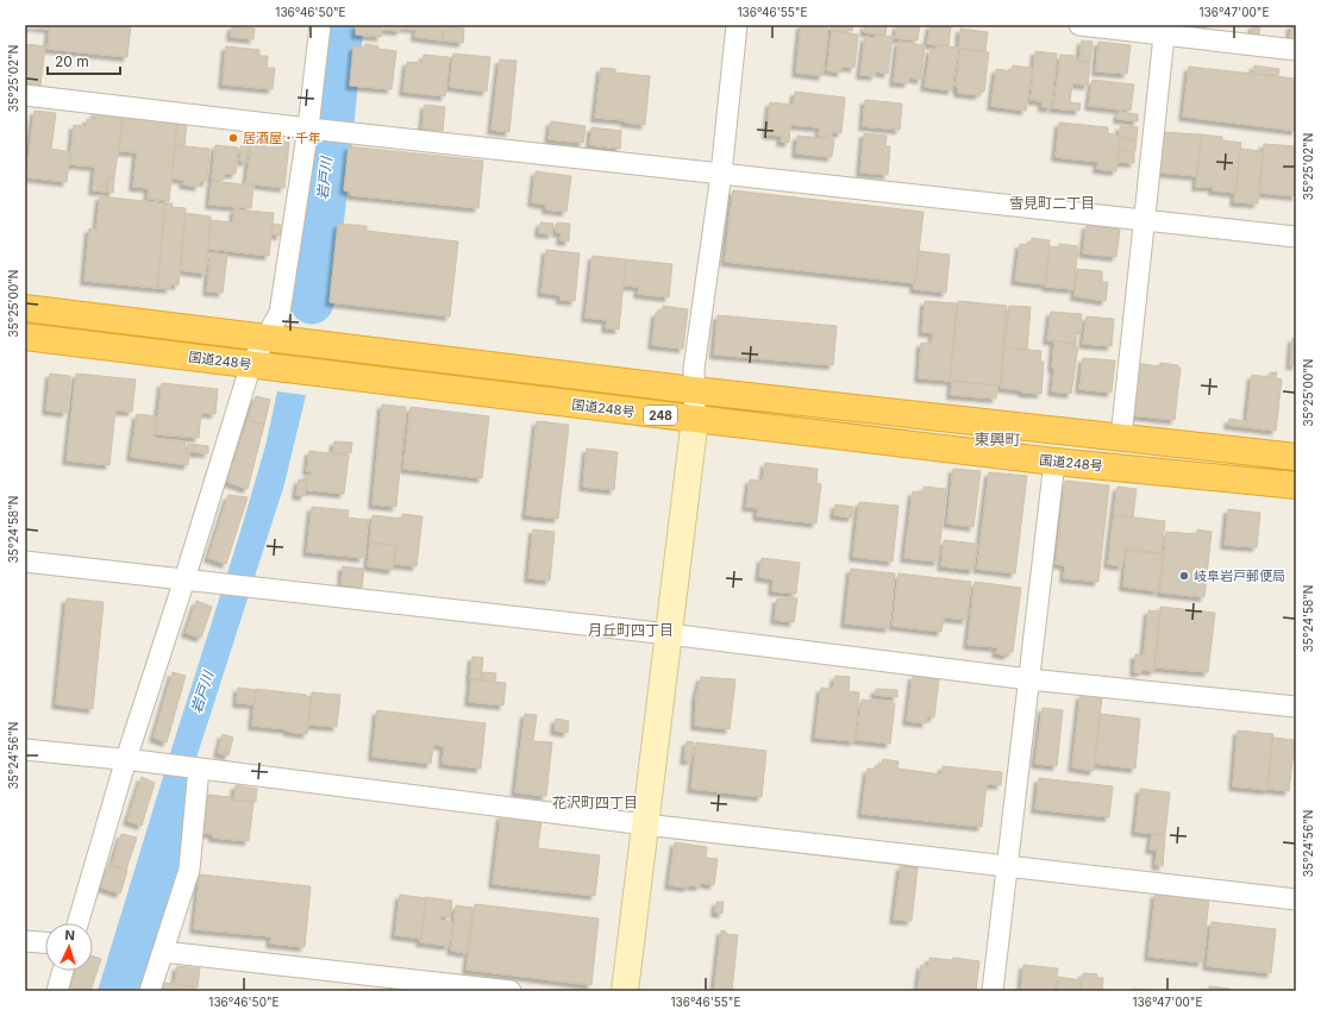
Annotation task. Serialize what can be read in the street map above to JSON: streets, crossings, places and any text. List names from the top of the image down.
{
  "streets": {
    "highway": ["国道248号", "248"]
  },
  "districts": [
    "雪見町二丁目",
    "東興町",
    "月丘町四丁目",
    "花沢町四丁目"
  ],
  "water": ["岩戸川"],
  "places": ["居酒屋・千年", "岐阜岩戸郵便局"],
  "scale_bar": "20 m",
  "north": "top",
  "coordinates": [
    "136°46'50\"E",
    "136°46'55\"E",
    "136°47'00\"E",
    "35°25'02\"N",
    "35°25'00\"N",
    "35°24'58\"N",
    "35°24'56\"N"
  ]
}
